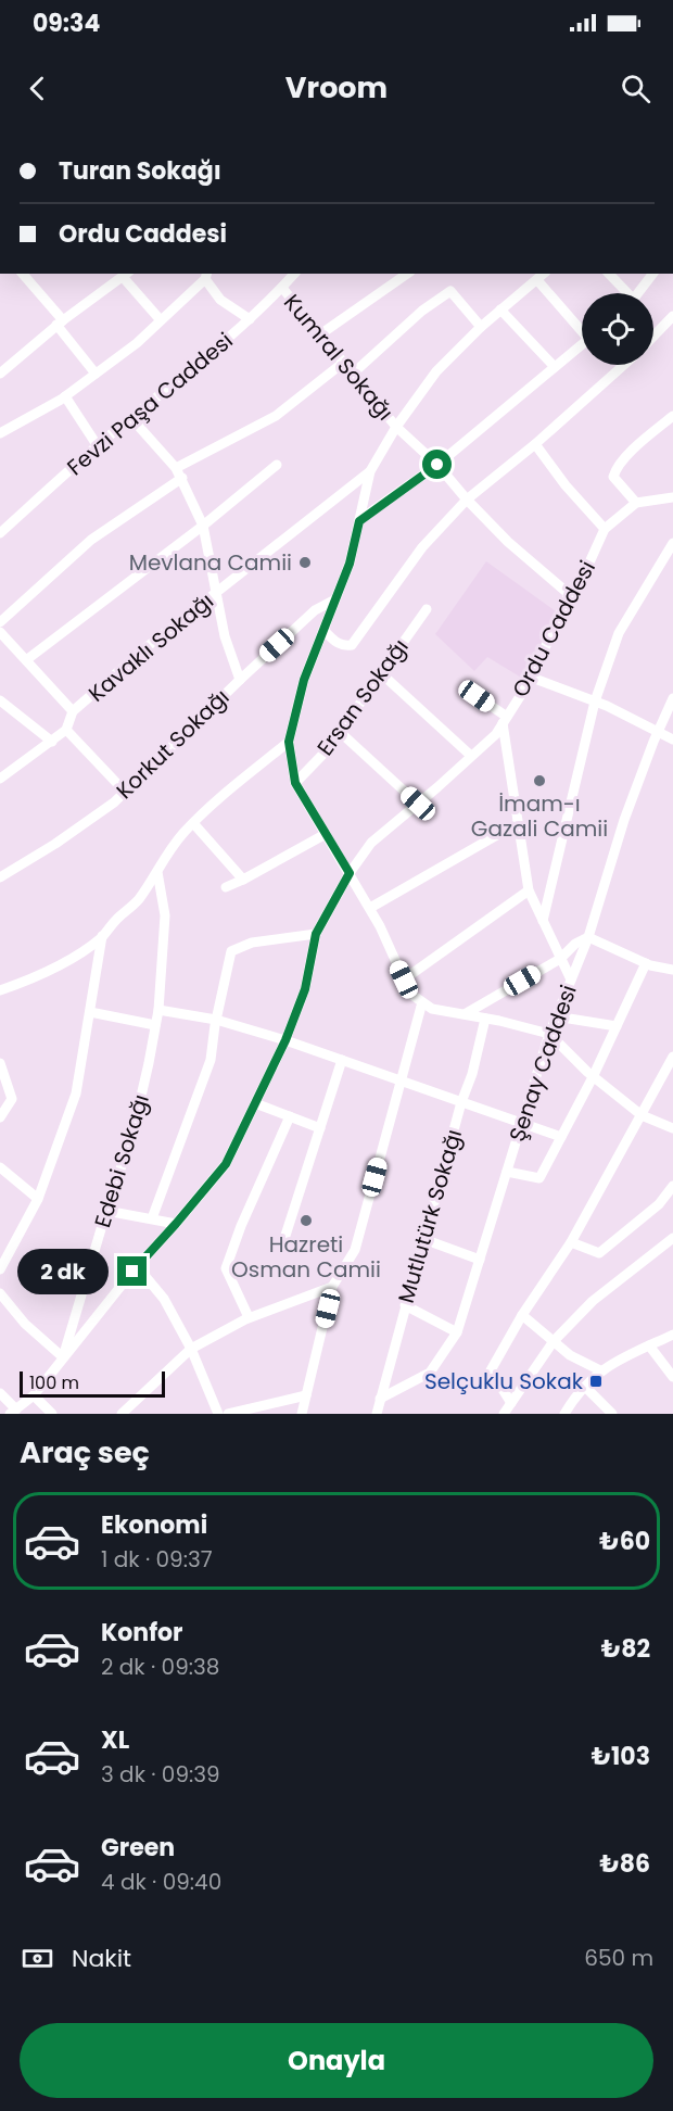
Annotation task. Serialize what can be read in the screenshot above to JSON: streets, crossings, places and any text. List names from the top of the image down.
{
  "streets": {
    "street": [
      "Kumral Sokağı",
      "Fevzi Paşa Caddesi",
      "Ordu Caddesi",
      "Kavaklı Sokağı",
      "Ersan Sokağı",
      "Korkut Sokağı",
      "Şenay Caddesi",
      "Edebi Sokağı",
      "Mutlutürk Sokağı"
    ]
  },
  "crossings": [
    ["Kumral Sokağı", "Fevzi Paşa Caddesi"],
    ["Kumral Sokağı", "Ordu Caddesi"],
    ["Ordu Caddesi", "Edebi Sokağı"],
    ["Şenay Caddesi", "Mutlutürk Sokağı"]
  ],
  "places": {
    "other": ["Mevlana Camii", "İmam-ı Gazali Camii", "Hazreti Osman Camii"],
    "transit": ["Selçuklu Sokak"]
  },
  "scale_bar": "100 m",
  "page": {
    "status": "09:34",
    "header": "Vroom",
    "banner": ["Turan Sokağı", "Ordu Caddesi"],
    "bubble": "2 dk",
    "scale": "100 m",
    "heading": "Araç seç",
    "list": [
      {
        "name": "Ekonomi",
        "note": "1 dk · 09:37",
        "value": "₺60"
      },
      {
        "name": "Konfor",
        "note": "2 dk · 09:38",
        "value": "₺82"
      },
      {
        "name": "XL",
        "note": "3 dk · 09:39",
        "value": "₺103"
      },
      {
        "name": "Green",
        "note": "4 dk · 09:40",
        "value": "₺86"
      }
    ],
    "pay": ["Nakit", "650 m"],
    "buttons": "Onayla"
  }
}
